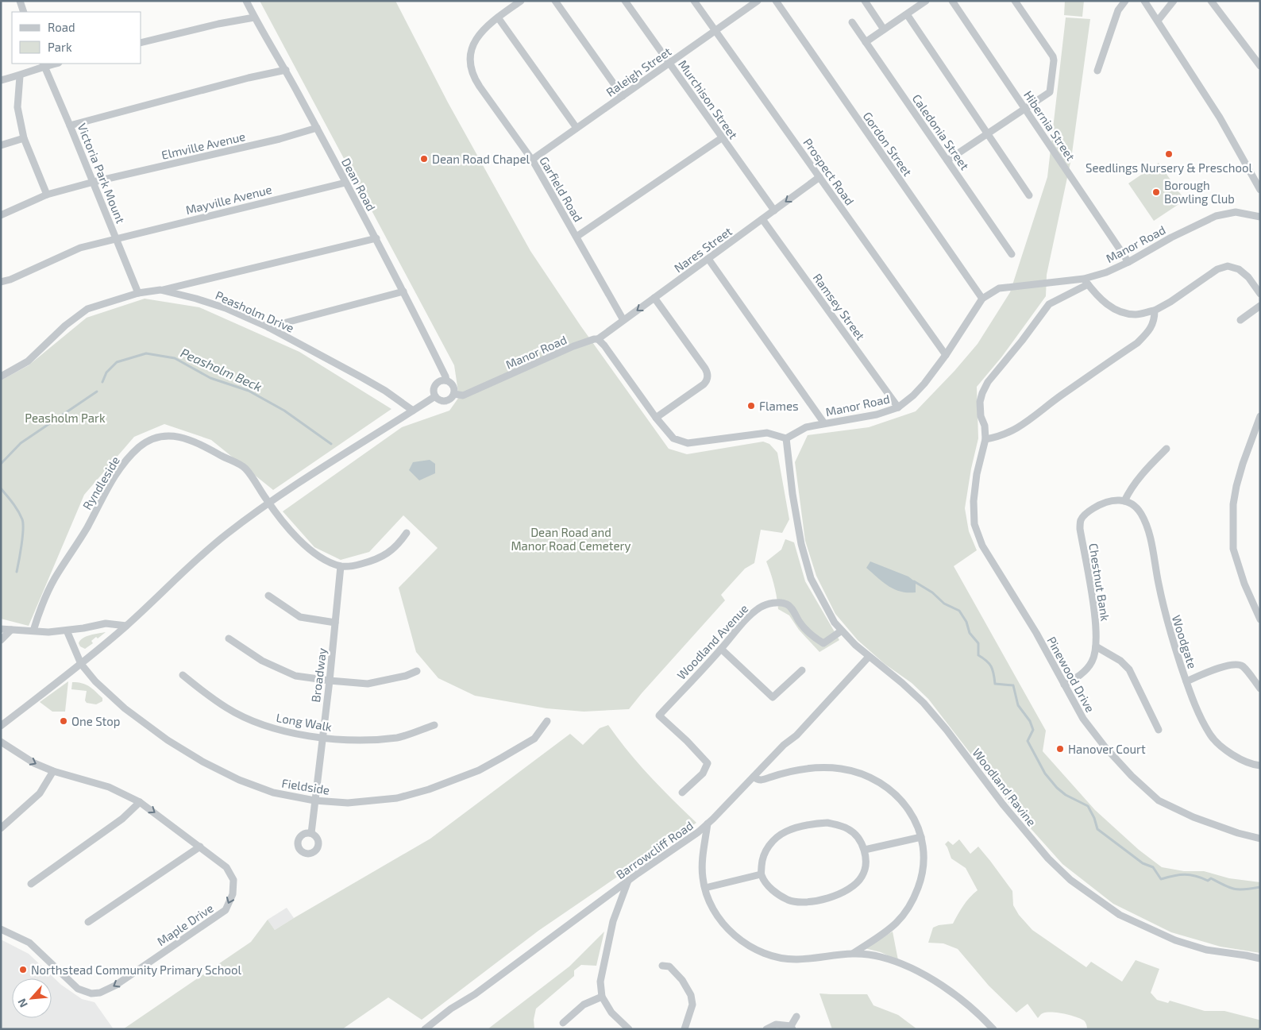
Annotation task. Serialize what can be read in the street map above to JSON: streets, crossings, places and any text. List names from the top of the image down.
{
  "streets": {
    "street": [
      "Raleigh Street",
      "Murchison Street",
      "Hibernia Street",
      "Caledonia Street",
      "Gordon Street",
      "Elmville Avenue",
      "Prospect Road",
      "Victoria Park Mount",
      "Dean Road",
      "Garfield Road",
      "Mayville Avenue",
      "Manor Road",
      "Nares Street",
      "Ramsey Street",
      "Peasholm Drive",
      "Ryndleside",
      "Chestnut Bank",
      "Woodland Avenue",
      "Woodgate",
      "Pinewood Drive",
      "Broadway",
      "Long Walk",
      "Fieldside",
      "Woodland Ravine",
      "Barrowcliff Road",
      "Maple Drive"
    ]
  },
  "crossings": [
    ["Raleigh Street", "Murchison Street"],
    ["Raleigh Street", "Prospect Road"],
    ["Raleigh Street", "Garfield Road"],
    ["Murchison Street", "Nares Street"],
    ["Hibernia Street", "Manor Road"],
    ["Gordon Street", "Manor Road"],
    ["Elmville Avenue", "Victoria Park Mount"],
    ["Elmville Avenue", "Dean Road"],
    ["Prospect Road", "Manor Road"],
    ["Prospect Road", "Nares Street"],
    ["Victoria Park Mount", "Mayville Avenue"],
    ["Victoria Park Mount", "Peasholm Drive"],
    ["Dean Road", "Mayville Avenue"],
    ["Dean Road", "Manor Road"],
    ["Garfield Road", "Nares Street"],
    ["Manor Road", "Nares Street"],
    ["Manor Road", "Ramsey Street"],
    ["Manor Road", "Woodland Ravine"],
    ["Nares Street", "Ramsey Street"],
    ["Ryndleside", "Broadway"],
    ["Chestnut Bank", "Woodgate"],
    ["Chestnut Bank", "Pinewood Drive"],
    ["Woodland Avenue", "Woodland Ravine"],
    ["Broadway", "Long Walk"],
    ["Broadway", "Fieldside"],
    ["Woodland Ravine", "Barrowcliff Road"]
  ],
  "water": ["Peasholm Beck"],
  "parks": ["Peasholm Park", "Dean Road and Manor Road Cemetery"],
  "places": [
    "Seedlings Nursery & Preschool",
    "Dean Road Chapel",
    "Borough Bowling Club",
    "Flames",
    "One Stop",
    "Hanover Court",
    "Northstead Community Primary School"
  ],
  "legend": ["Road", "Park"],
  "north": "bottom left"
}
